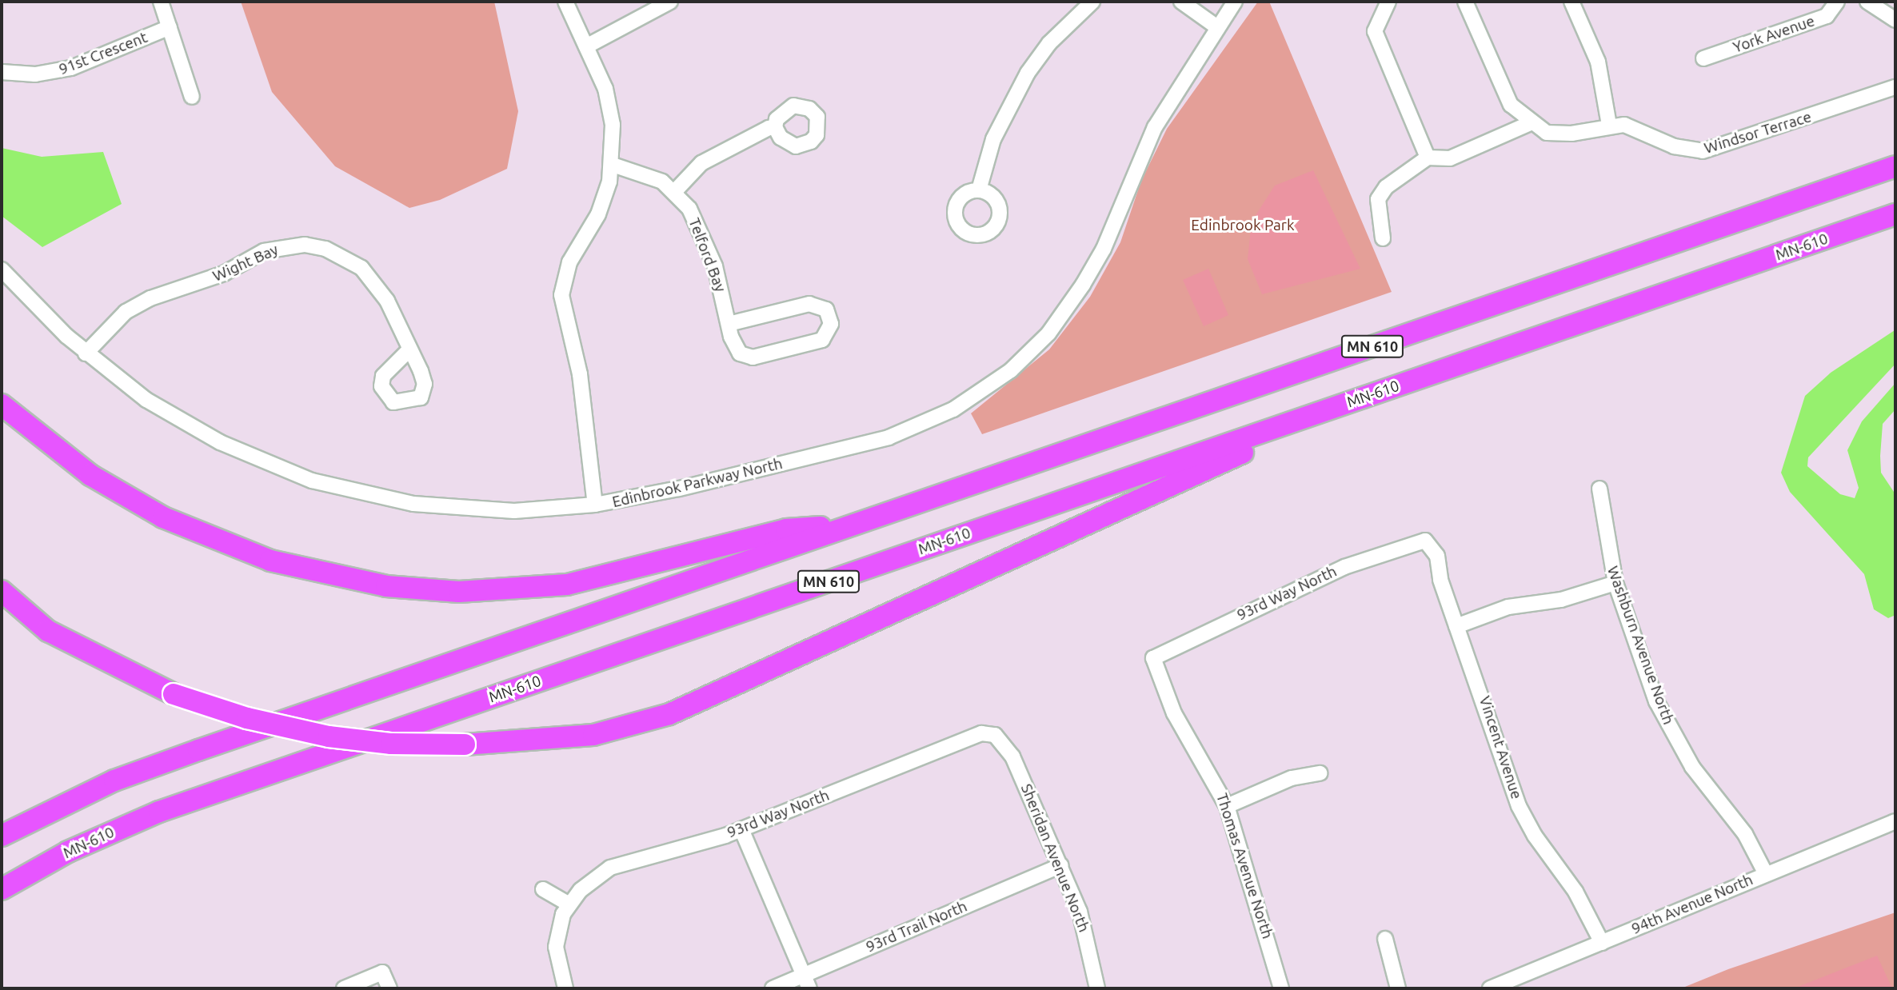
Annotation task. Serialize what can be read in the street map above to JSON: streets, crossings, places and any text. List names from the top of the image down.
{
  "streets": {
    "highway": ["MN-610", "MN 610"],
    "street": [
      "York Avenue",
      "91st Crescent",
      "Windsor Terrace",
      "Telford Bay",
      "Wight Bay",
      "Edinbrook Parkway North",
      "93rd Way North",
      "Washburn Avenue North",
      "Vincent Avenue",
      "Sheridan Avenue North",
      "Thomas Avenue North",
      "94th Avenue North",
      "93rd Trail North"
    ]
  },
  "crossings": [
    ["Wight Bay", "Edinbrook Parkway North"],
    ["93rd Way North", "Vincent Avenue"],
    ["93rd Way North", "Sheridan Avenue North"],
    ["93rd Way North", "Thomas Avenue North"],
    ["Washburn Avenue North", "94th Avenue North"],
    ["Vincent Avenue", "94th Avenue North"],
    ["Sheridan Avenue North", "93rd Trail North"]
  ],
  "parks": ["Edinbrook Park"]
}
